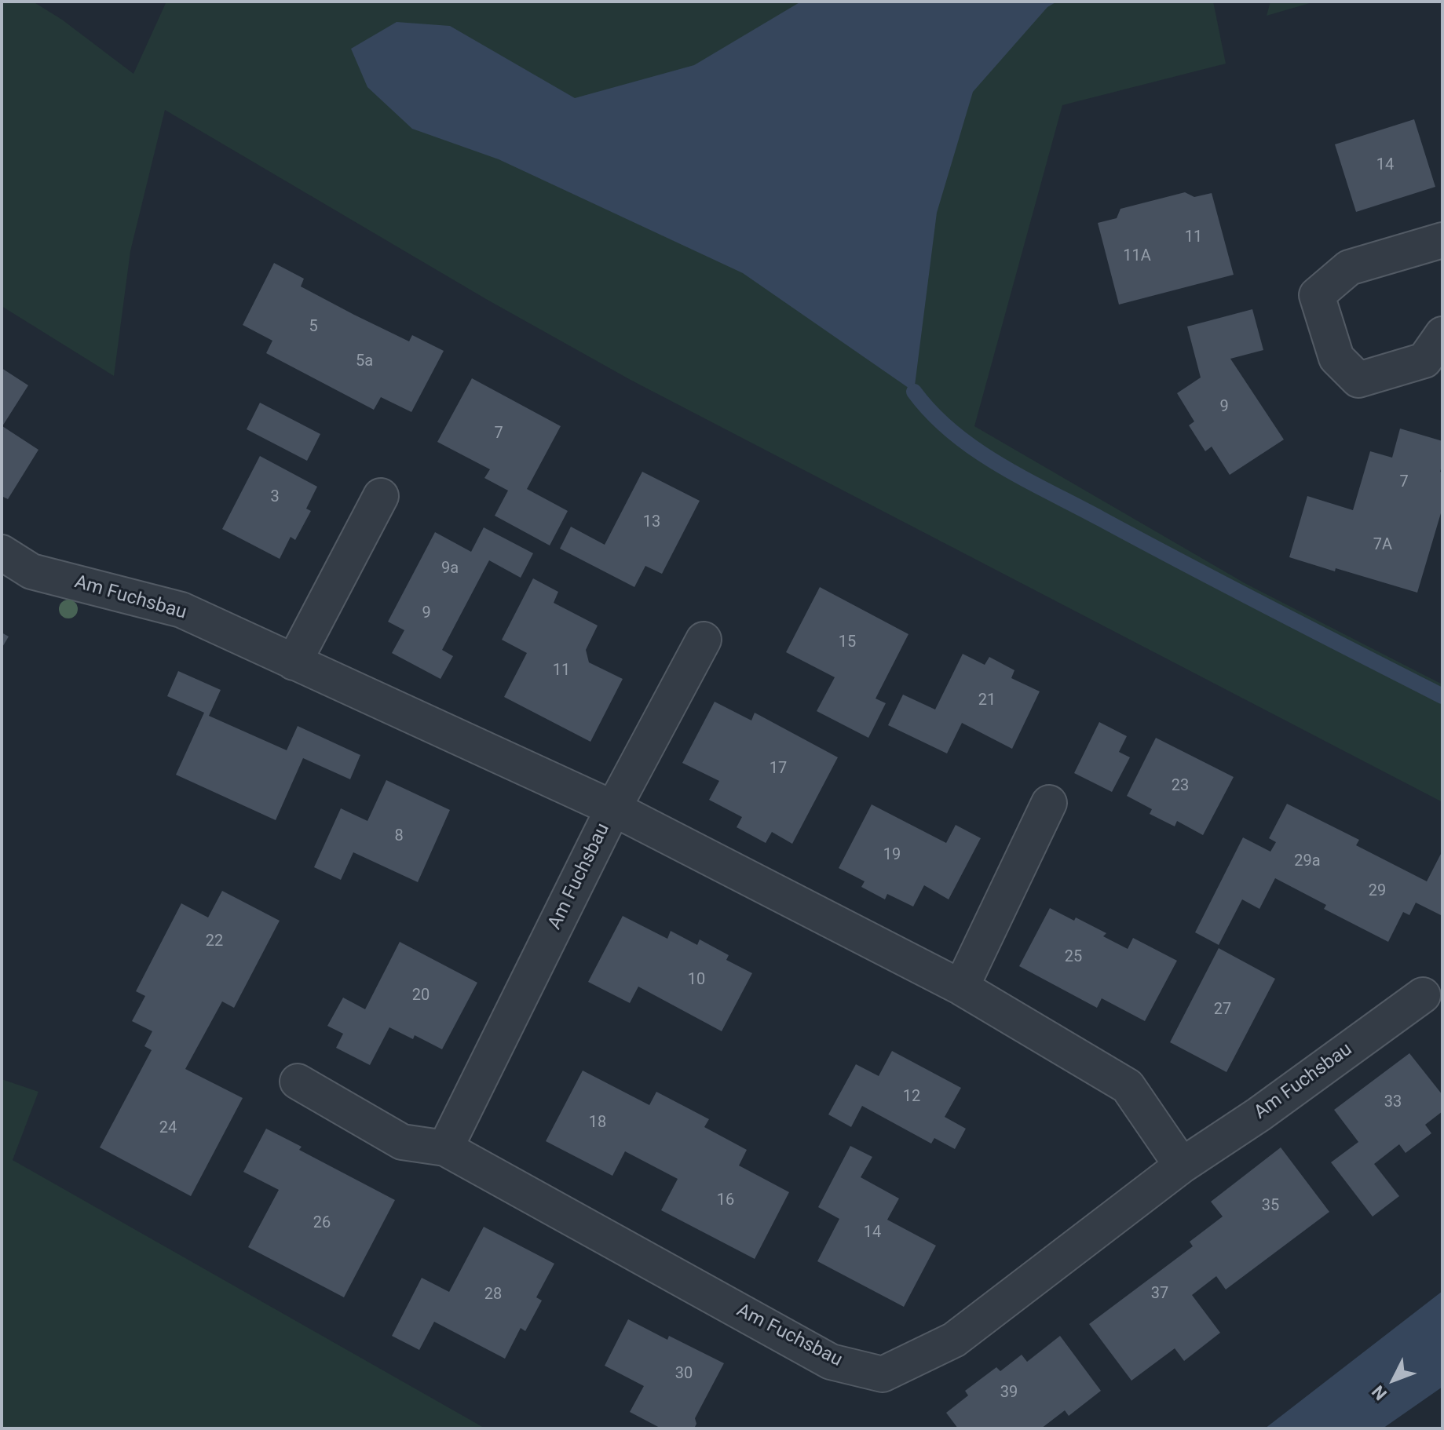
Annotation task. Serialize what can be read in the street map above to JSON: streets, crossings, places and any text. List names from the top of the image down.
{
  "streets": {
    "street": ["Am Fuchsbau"]
  },
  "house_numbers": [
    "14",
    "11",
    "11A",
    "5",
    "5a",
    "9",
    "7",
    "7",
    "3",
    "13",
    "7A",
    "9a",
    "9",
    "15",
    "11",
    "21",
    "17",
    "23",
    "8",
    "19",
    "29a",
    "29",
    "22",
    "25",
    "10",
    "20",
    "27",
    "12",
    "33",
    "18",
    "24",
    "16",
    "35",
    "26",
    "14",
    "37",
    "28",
    "30",
    "39"
  ],
  "north": "bottom left"
}
